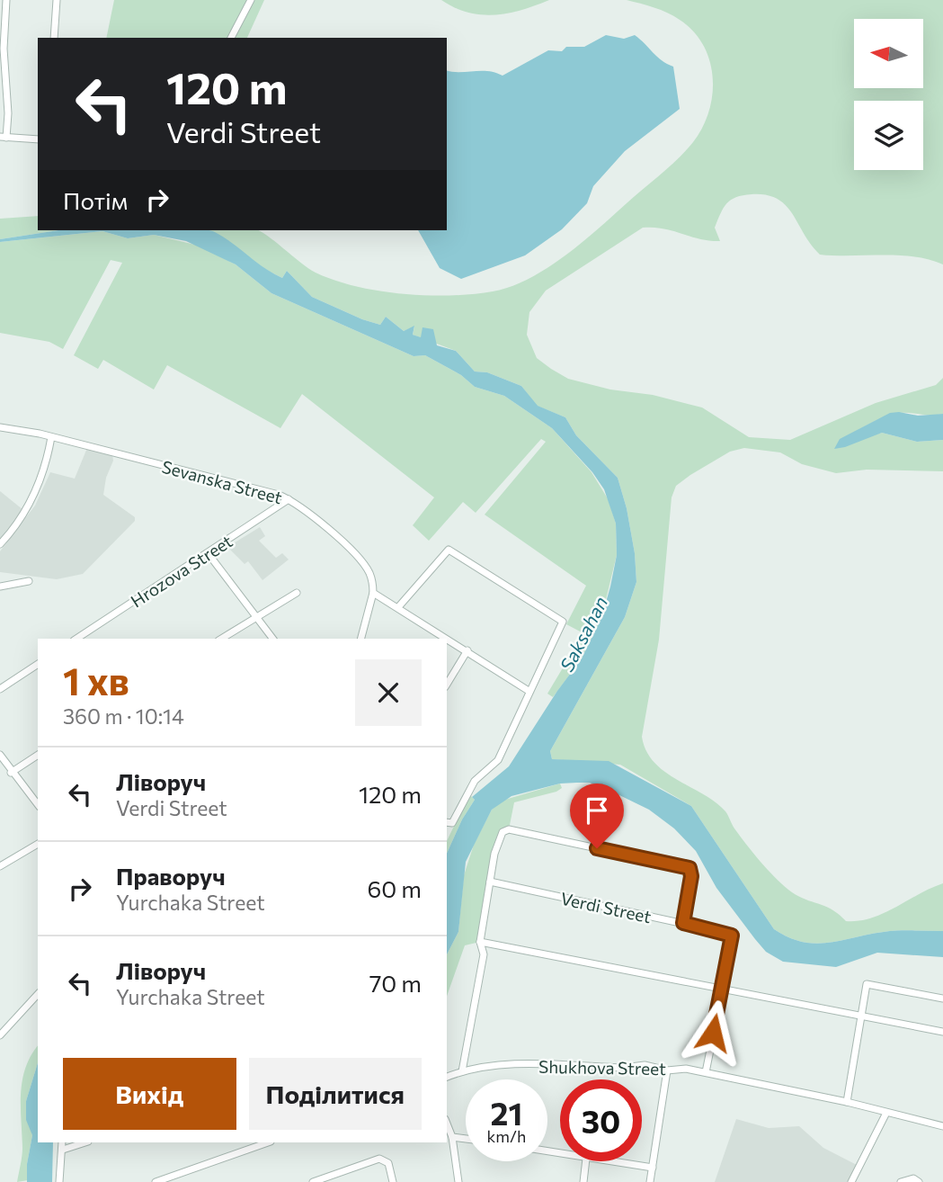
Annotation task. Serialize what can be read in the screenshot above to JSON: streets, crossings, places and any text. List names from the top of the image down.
{
  "streets": {
    "street": [
      "Sevanska Street",
      "Hrozova Street",
      "Verdi Street",
      "Shukhova Street"
    ]
  },
  "crossings": [
    ["Sevanska Street", "Hrozova Street"],
    ["Verdi Street", "Shukhova Street"]
  ],
  "water": ["Saksahan"],
  "north": "left",
  "page": {
    "turn": ["120 m", "Verdi Street"],
    "then": "Потім",
    "heading": ["1 хв", "360 m · 10:14"],
    "list": [
      {
        "name": "Ліворуч",
        "note": "Verdi Street",
        "value": "120 m"
      },
      {
        "name": "Праворуч",
        "note": "Yurchaka Street",
        "value": "60 m"
      },
      {
        "name": "Ліворуч",
        "note": "Yurchaka Street",
        "value": "70 m"
      }
    ],
    "buttons": ["Вихід", "Поділитися"],
    "speed": "21 km/h",
    "limit": "30"
  }
}
